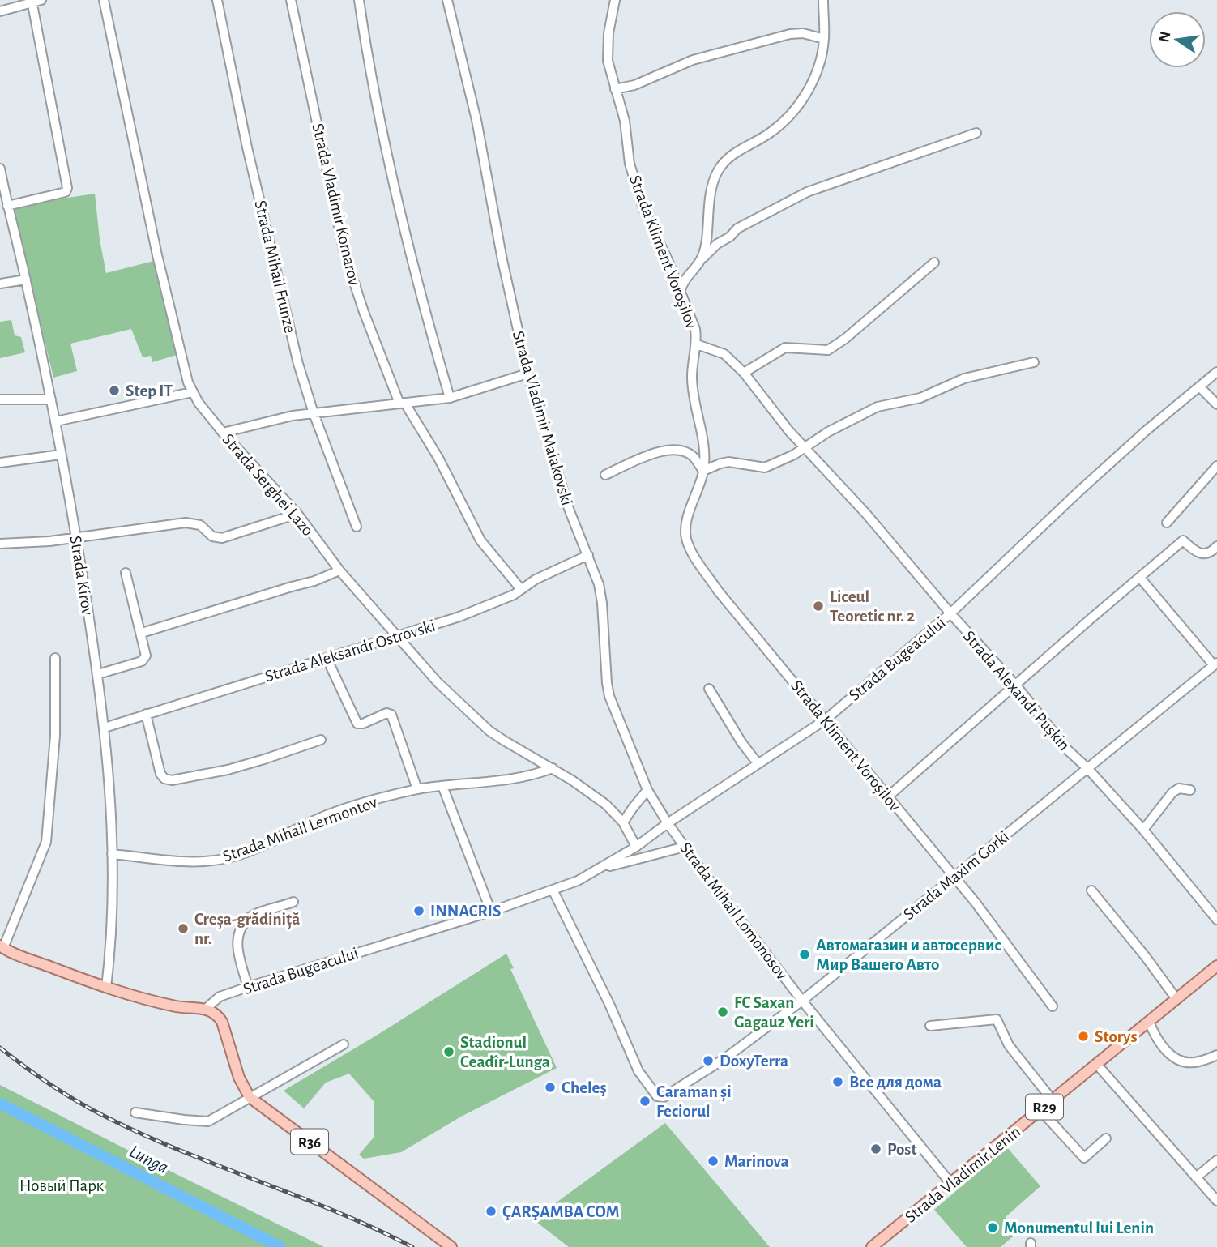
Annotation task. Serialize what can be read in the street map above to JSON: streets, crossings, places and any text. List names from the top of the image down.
{
  "streets": {
    "main road": ["R29", "R36", "Strada Vladimir Lenin"],
    "street": [
      "Strada Vladimir Komarov",
      "Strada Kliment Voroșilov",
      "Strada Mihail Frunze",
      "Strada Vladimir Maiakovski",
      "Strada Serghei Lazo",
      "Strada Kirov",
      "Strada Aleksandr Ostrovski",
      "Strada Bugeacului",
      "Strada Alexandr Pușkin",
      "Strada Mihail Lermontov",
      "Strada Maxim Gorki",
      "Strada Mihail Lomonosov"
    ]
  },
  "crossings": [
    ["Strada Vladimir Komarov", "Strada Aleksandr Ostrovski"],
    ["Strada Kliment Voroșilov", "Strada Bugeacului"],
    ["Strada Kliment Voroșilov", "Strada Alexandr Pușkin"],
    ["Strada Kliment Voroșilov", "Strada Maxim Gorki"],
    ["Strada Vladimir Maiakovski", "Strada Aleksandr Ostrovski"],
    ["Strada Vladimir Maiakovski", "Strada Bugeacului"],
    ["Strada Vladimir Maiakovski", "Strada Mihail Lomonosov"],
    ["Strada Serghei Lazo", "Strada Aleksandr Ostrovski"],
    ["Strada Serghei Lazo", "Strada Bugeacului"],
    ["Strada Serghei Lazo", "Strada Mihail Lermontov"],
    ["Strada Kirov", "Strada Aleksandr Ostrovski"],
    ["Strada Kirov", "Strada Mihail Lermontov"],
    ["Strada Bugeacului", "Strada Alexandr Pușkin"],
    ["Strada Bugeacului", "Strada Maxim Gorki"],
    ["Strada Bugeacului", "Strada Mihail Lomonosov"],
    ["Strada Bugeacului", "R36"],
    ["Strada Alexandr Pușkin", "Strada Maxim Gorki"],
    ["Strada Maxim Gorki", "Strada Mihail Lomonosov"],
    ["Strada Mihail Lomonosov", "Strada Vladimir Lenin"]
  ],
  "water": ["Lunga"],
  "parks": ["Новый Парк"],
  "places": [
    "Step IT",
    "Liceul Teoretic nr. 2",
    "INNACRIS",
    "Creșa-grădiniță nr.",
    "Автомагазин и автосервис Мир Вашего Авто",
    "FC Saxan Gagauz Yeri",
    "Storys",
    "Stadionul Ceadîr-Lunga",
    "DoxyTerra",
    "Все для дома",
    "Cheleş",
    "Caraman și Feciorul",
    "Post",
    "Marinova",
    "ÇARŞAMBA COM",
    "Monumentul lui Lenin"
  ],
  "north": "left"
}
